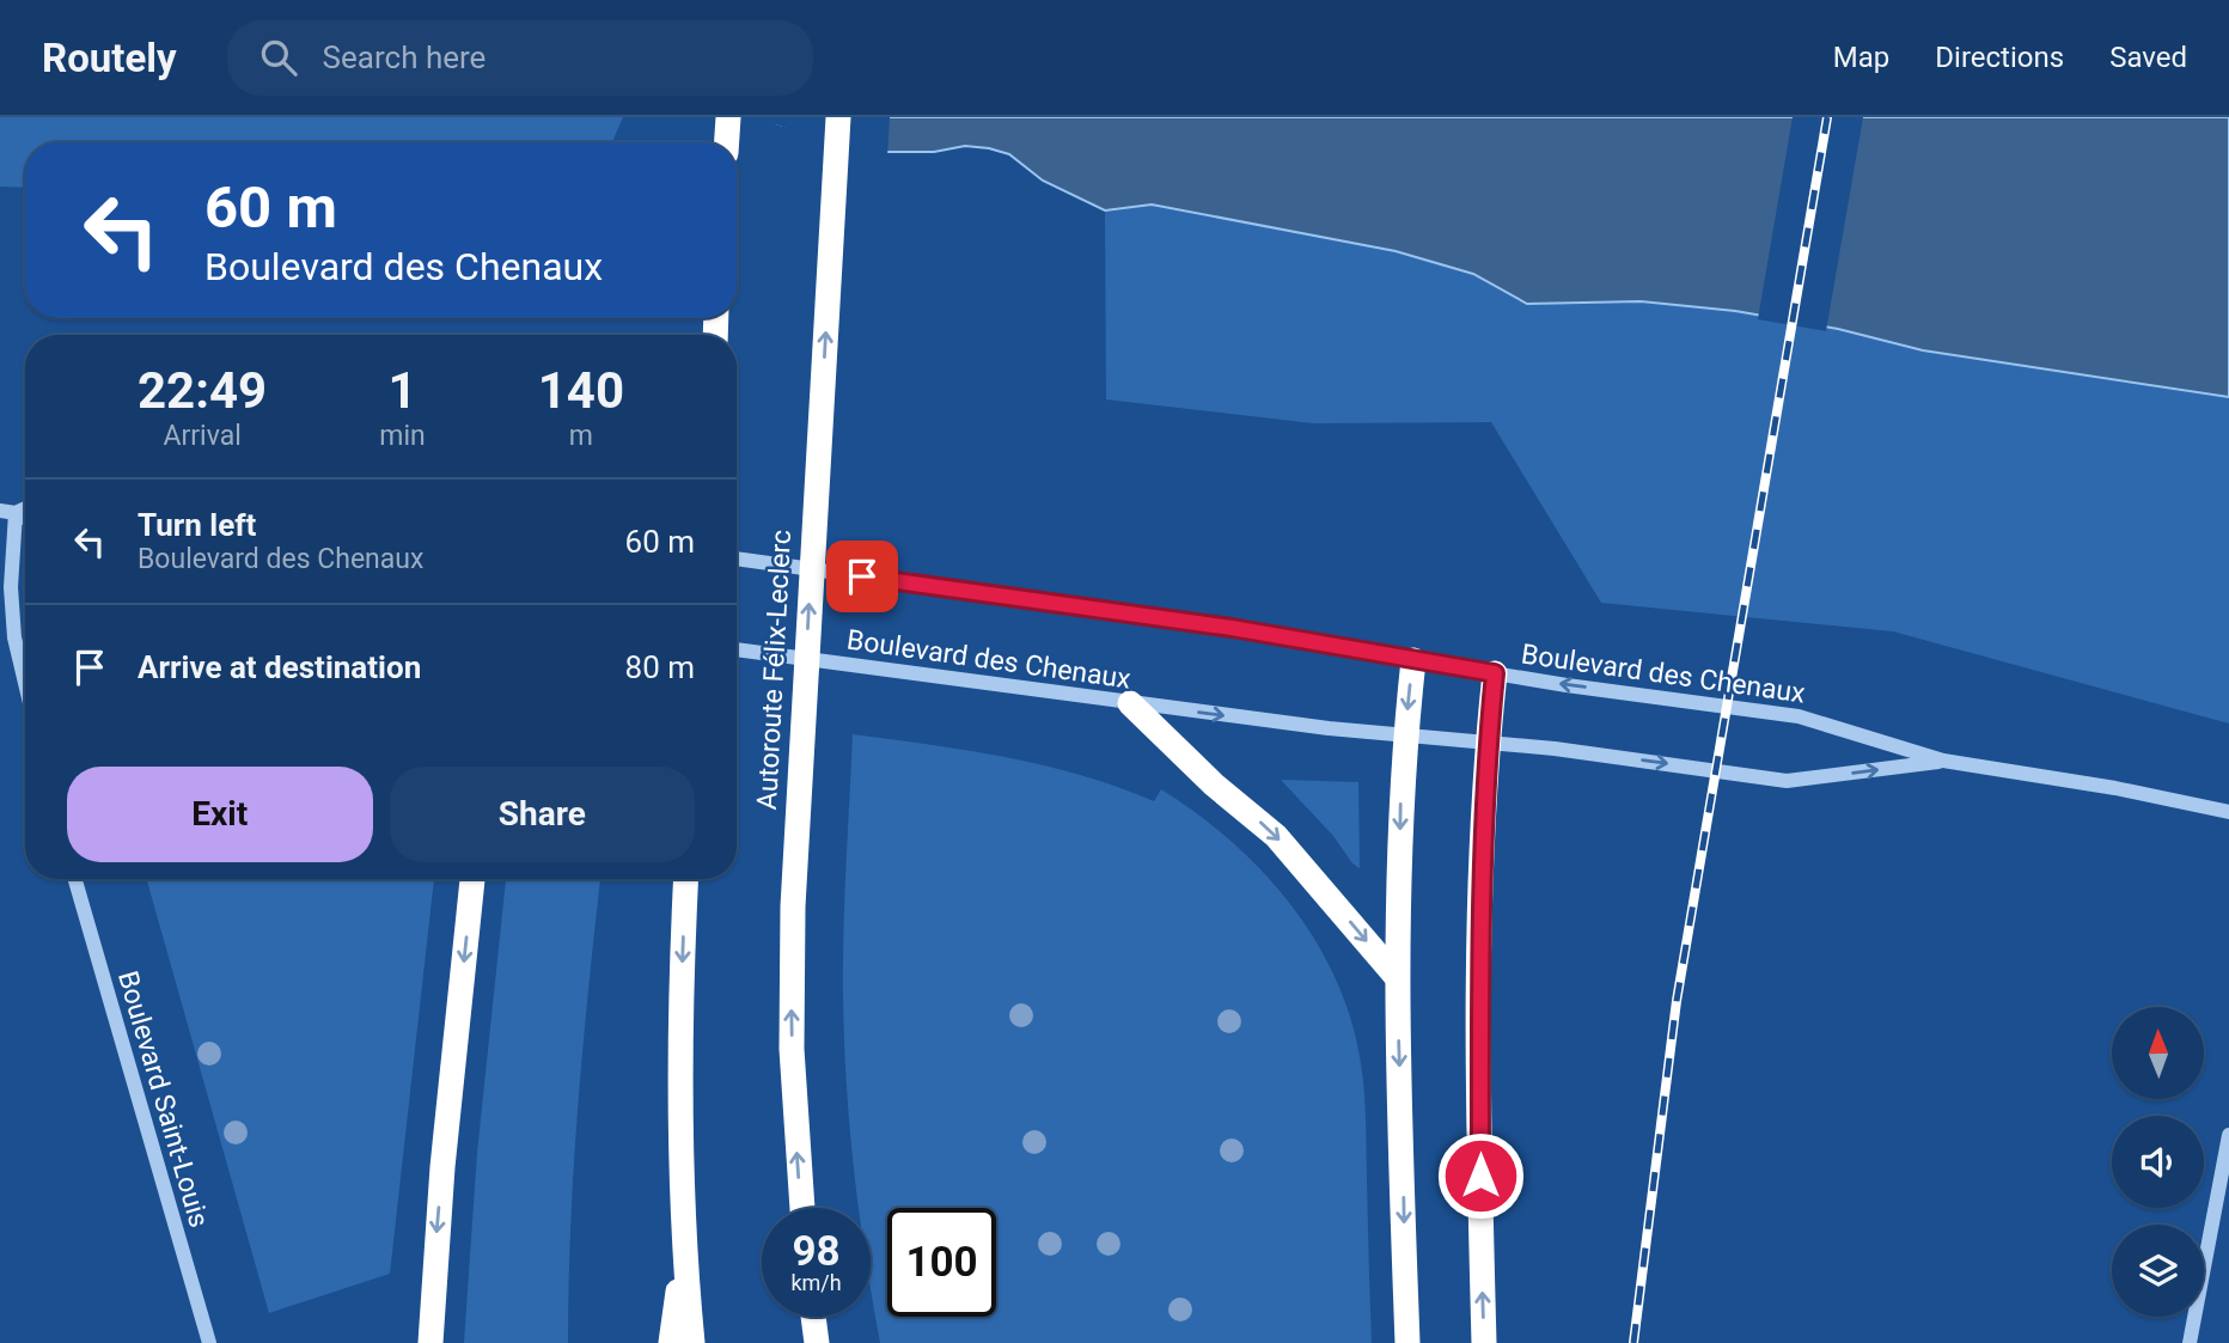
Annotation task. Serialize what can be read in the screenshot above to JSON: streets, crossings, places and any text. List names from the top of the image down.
{
  "streets": {
    "highway": ["Autoroute Félix-Leclerc"],
    "street": ["Boulevard des Chenaux", "Boulevard Saint-Louis"]
  },
  "north": "top",
  "page": {
    "header": "Routely",
    "search": "Search here",
    "nav": ["Map", "Directions", "Saved"],
    "turn": ["60 m", "Boulevard des Chenaux"],
    "eta": [
      "22:49",
      "Arrival",
      "1",
      "min",
      "140",
      "m"
    ],
    "list": [
      {
        "name": "Turn left",
        "note": "Boulevard des Chenaux",
        "value": "60 m"
      },
      {
        "name": "Arrive at destination",
        "value": "80 m"
      }
    ],
    "buttons": ["Exit", "Share"],
    "speed": "98 km/h",
    "limit": "100"
  }
}
